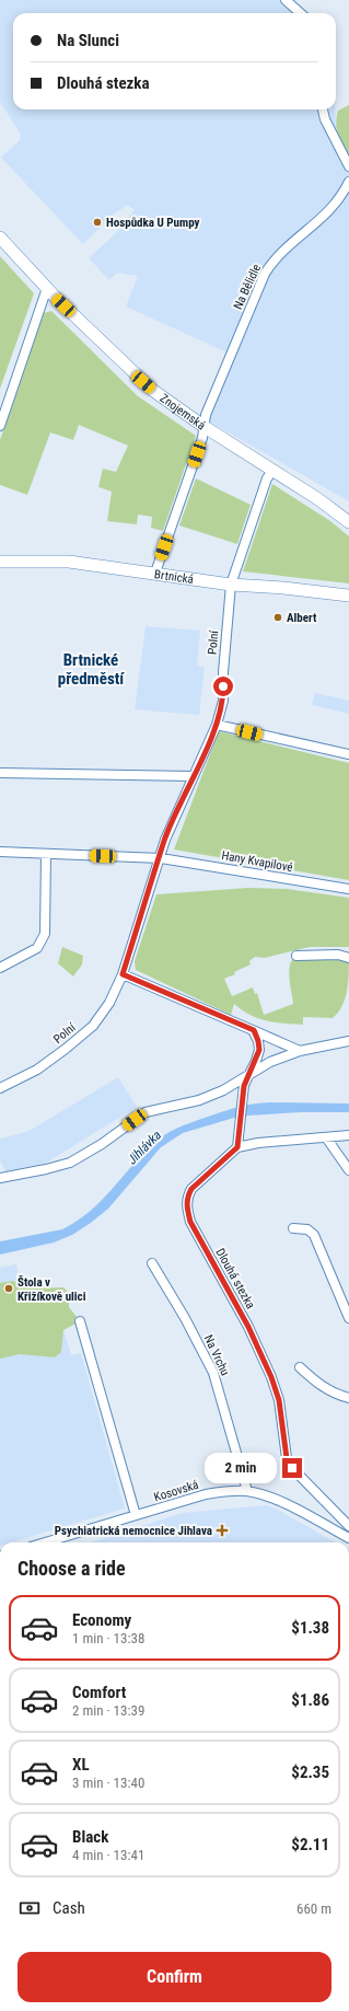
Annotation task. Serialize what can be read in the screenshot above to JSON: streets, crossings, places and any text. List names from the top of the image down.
{
  "streets": {
    "main road": ["Znojemská", "Brtnická"],
    "street": [
      "Na Bělidle",
      "Polní",
      "Hany Kvapilové",
      "Dlouhá stezka",
      "Na Vrchu",
      "Kosovská"
    ]
  },
  "crossings": [
    ["Na Bělidle", "Znojemská"],
    ["Na Bělidle", "Brtnická"],
    ["Znojemská", "Polní"],
    ["Brtnická", "Polní"],
    ["Polní", "Hany Kvapilové"],
    ["Na Vrchu", "Kosovská"]
  ],
  "districts": ["Brtnické předměstí"],
  "water": ["Jihlávka"],
  "places": {
    "other": ["Hospůdka U Pumpy", "Albert", "Štola v Křižíkově ulici"],
    "health": ["Psychiatrická nemocnice Jihlava"]
  },
  "page": {
    "banner": ["Na Slunci", "Dlouhá stezka"],
    "bubble": "2 min",
    "heading": "Choose a ride",
    "list": [
      {
        "name": "Economy",
        "note": "1 min · 13:38",
        "value": "$1.38"
      },
      {
        "name": "Comfort",
        "note": "2 min · 13:39",
        "value": "$1.86"
      },
      {
        "name": "XL",
        "note": "3 min · 13:40",
        "value": "$2.35"
      },
      {
        "name": "Black",
        "note": "4 min · 13:41",
        "value": "$2.11"
      }
    ],
    "pay": ["Cash", "660 m"],
    "buttons": "Confirm"
  }
}
